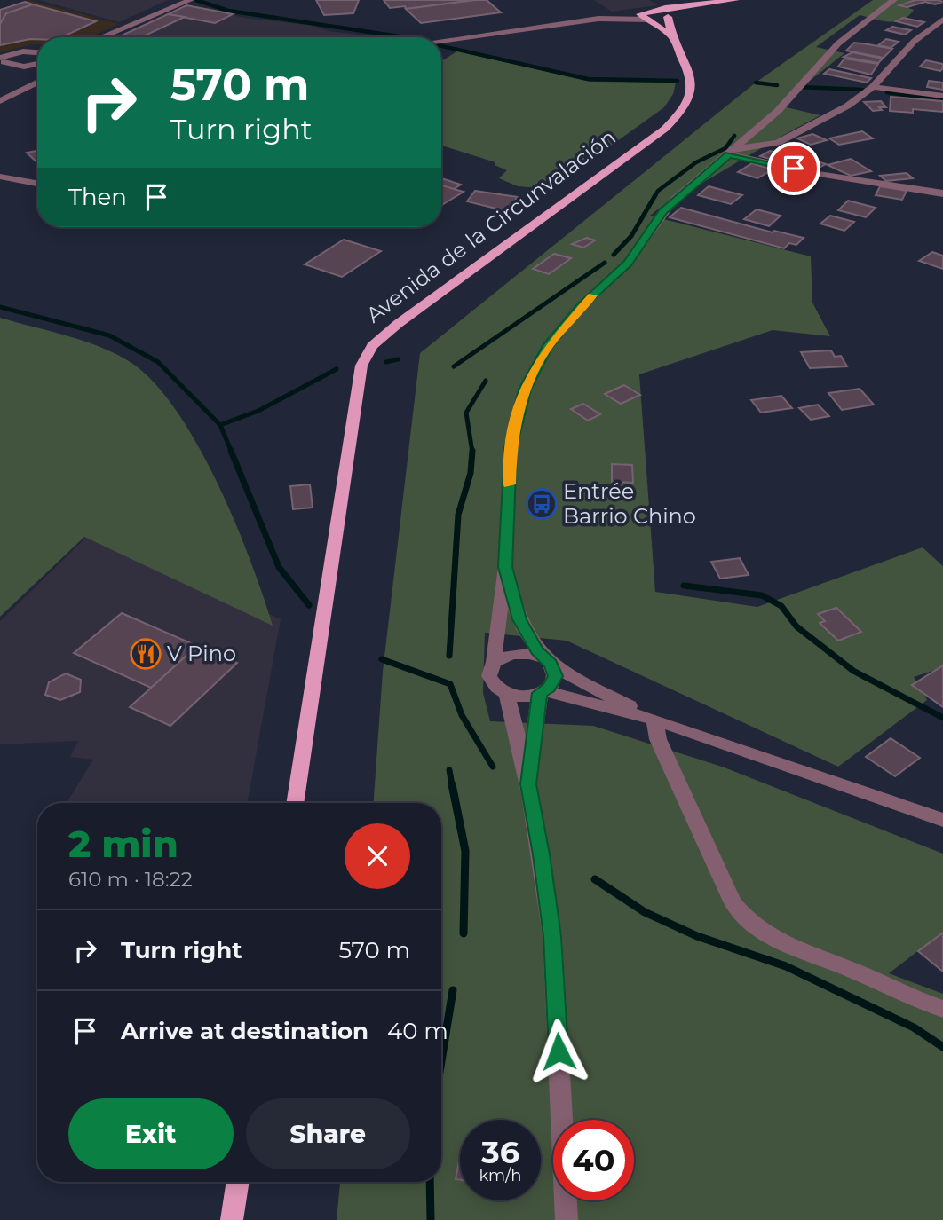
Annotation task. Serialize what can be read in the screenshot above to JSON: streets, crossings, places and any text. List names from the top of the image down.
{
  "streets": {
    "main road": ["Avenida de la Circunvalación"]
  },
  "places": {
    "bus stop": ["Entrée Barrio Chino"],
    "restaurant": ["V Pino"]
  },
  "page": {
    "turn": ["570 m", "Turn right"],
    "then": "Then",
    "heading": ["2 min", "610 m · 18:22"],
    "list": [
      {
        "name": "Turn right",
        "value": "570 m"
      },
      {
        "name": "Arrive at destination",
        "value": "40 m"
      }
    ],
    "buttons": ["Exit", "Share"],
    "speed": "36 km/h",
    "limit": "40"
  }
}
